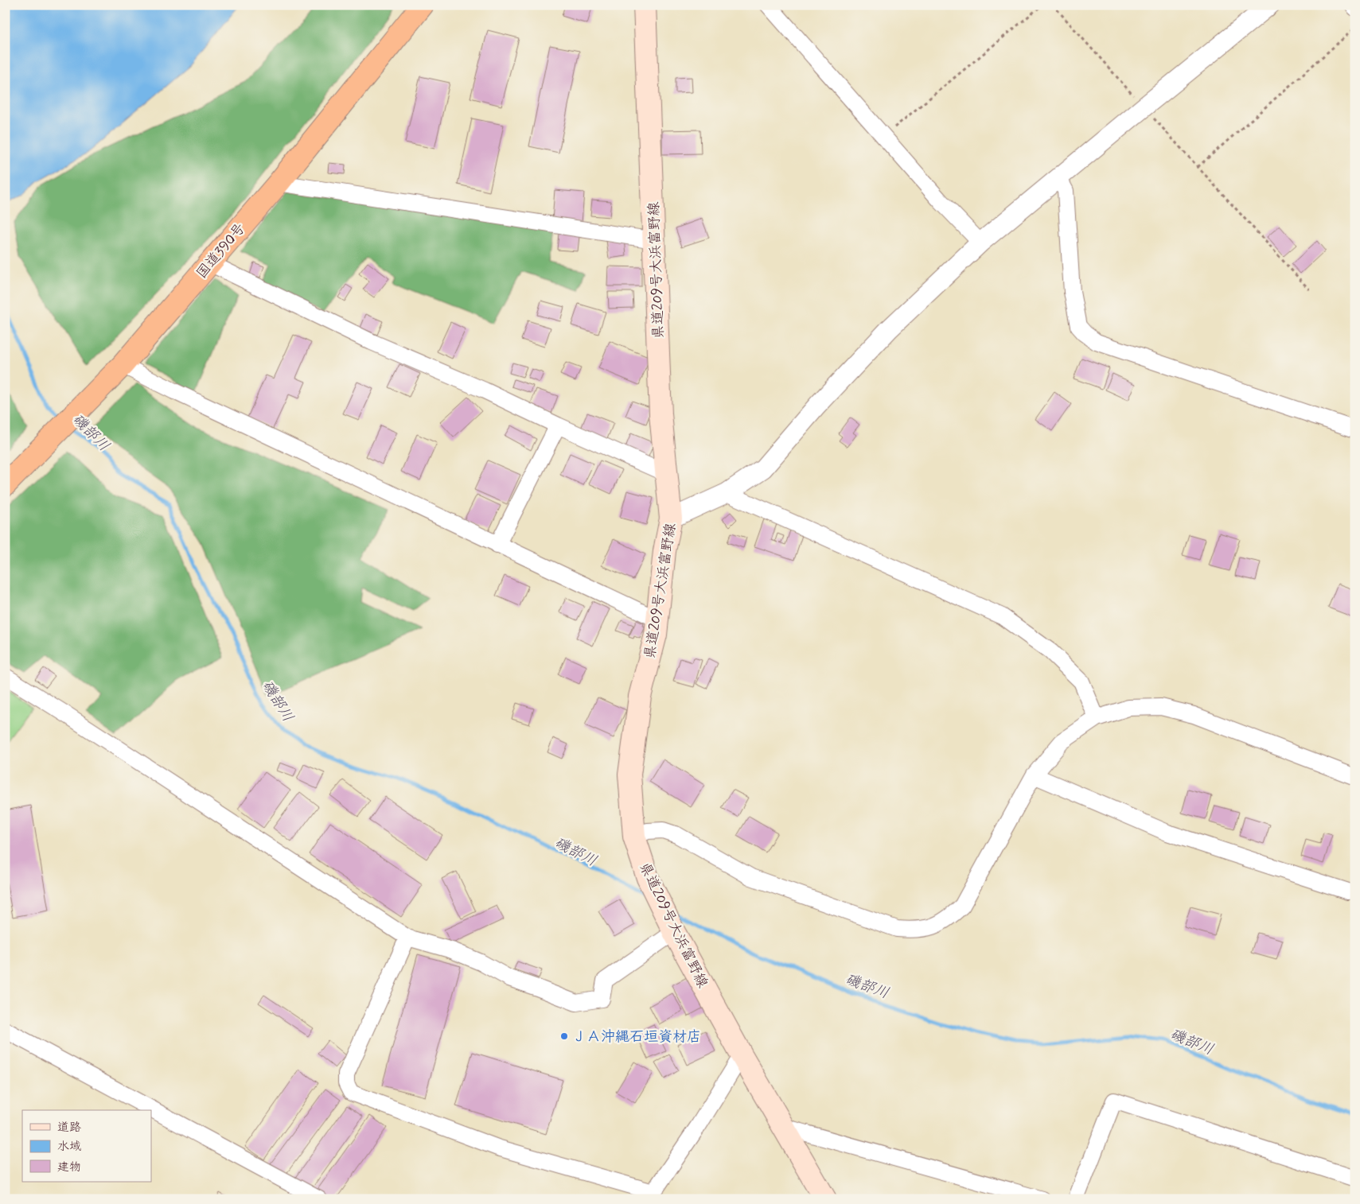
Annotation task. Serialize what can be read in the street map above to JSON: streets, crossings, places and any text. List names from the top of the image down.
{
  "streets": {
    "highway": ["国道390号"],
    "main road": ["県道209号大浜富野線"]
  },
  "water": ["磯部川"],
  "places": ["ＪＡ沖縄石垣資材店"],
  "legend": ["道路", "水域", "建物"]
}
